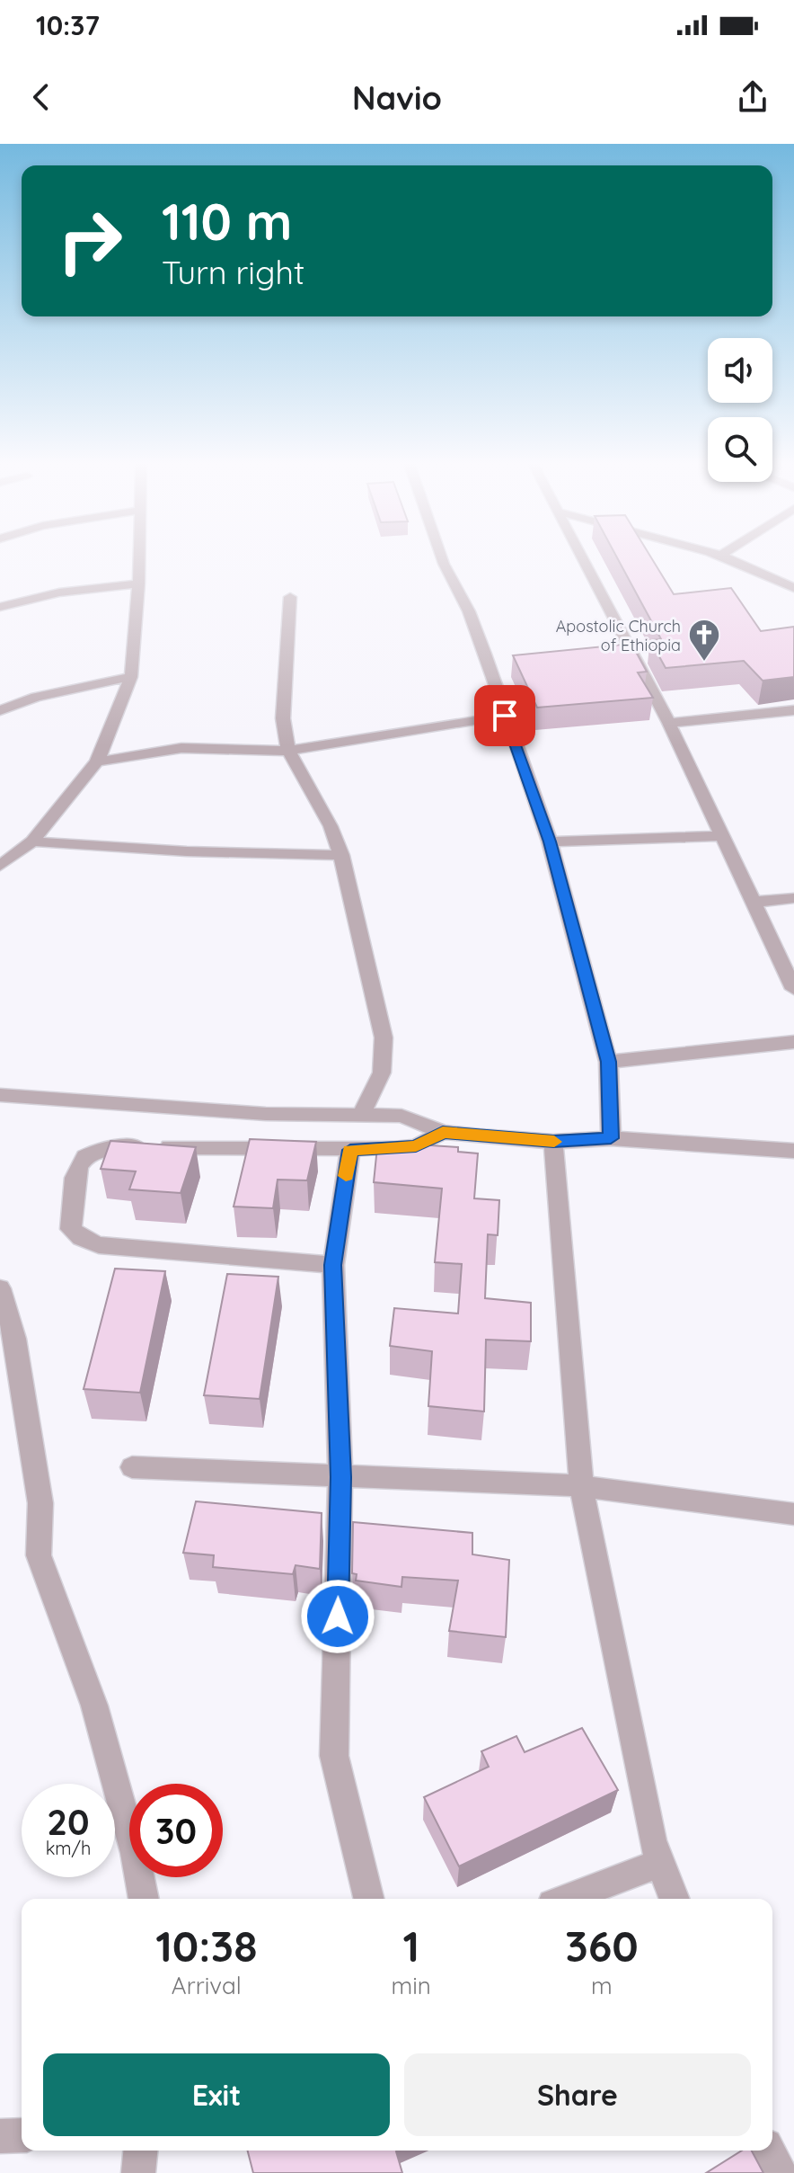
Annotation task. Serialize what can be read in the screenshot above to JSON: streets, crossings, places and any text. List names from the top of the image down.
{
  "places": {
    "church": ["Apostolic Church of Ethiopia"]
  },
  "page": {
    "status": "10:37",
    "header": "Navio",
    "turn": ["110 m", "Turn right"],
    "speed": "20 km/h",
    "limit": "30",
    "eta": [
      "10:38",
      "Arrival",
      "1",
      "min",
      "360",
      "m"
    ],
    "buttons": ["Exit", "Share"]
  }
}
